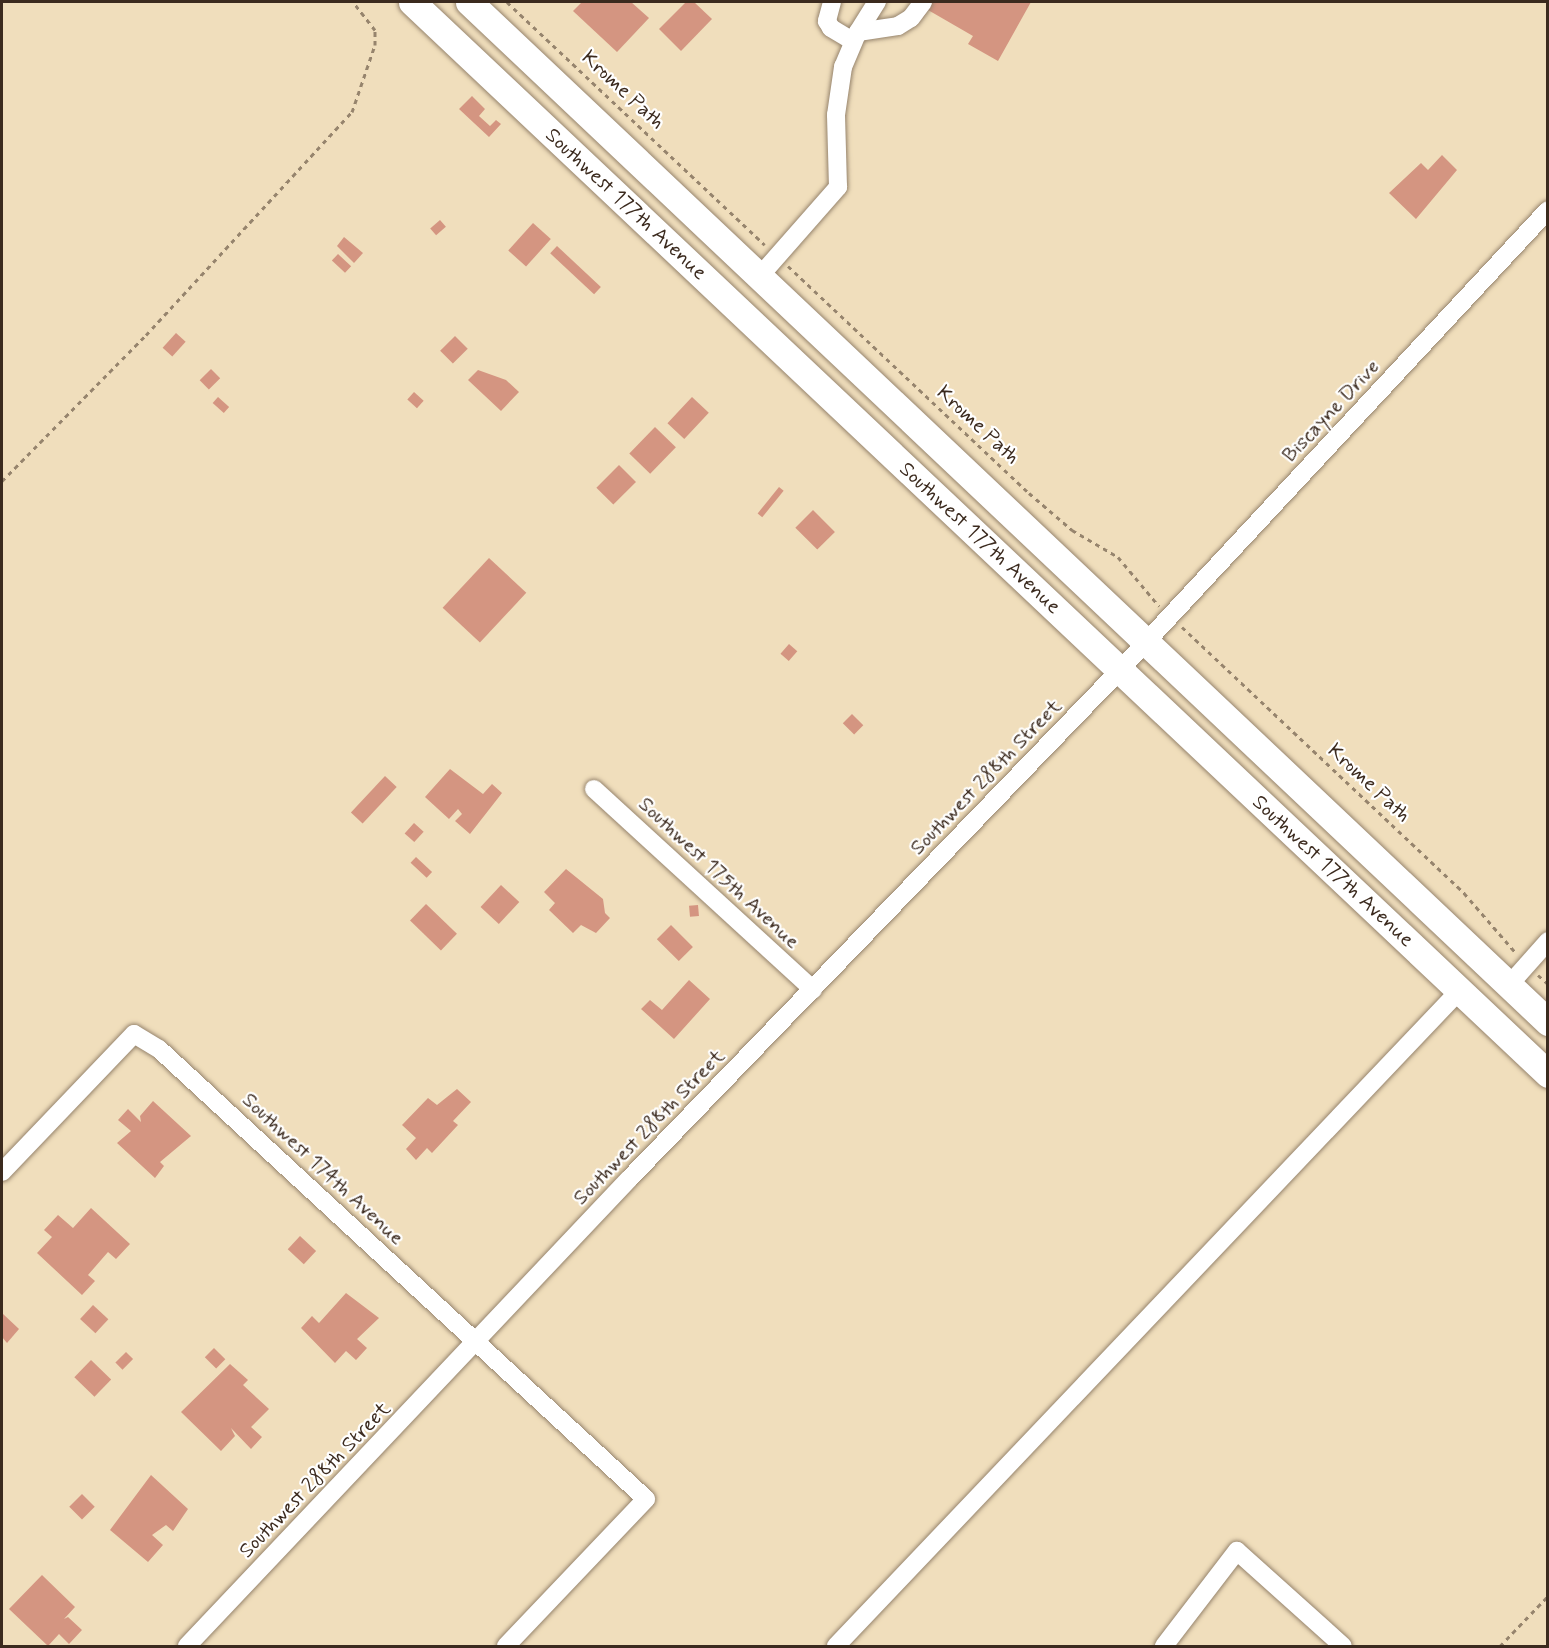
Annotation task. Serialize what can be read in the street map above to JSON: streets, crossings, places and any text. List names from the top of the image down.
{
  "streets": {
    "highway": ["Southwest 177th Avenue"],
    "street": [
      "Biscayne Drive",
      "Southwest 288th Street",
      "Southwest 175th Avenue",
      "Southwest 174th Avenue"
    ],
    "path": ["Krome Path"]
  },
  "crossings": [
    ["Southwest 177th Avenue", "Biscayne Drive"],
    ["Southwest 177th Avenue", "Southwest 288th Street"],
    ["Biscayne Drive", "Southwest 288th Street"],
    ["Southwest 288th Street", "Southwest 175th Avenue"],
    ["Southwest 288th Street", "Southwest 174th Avenue"]
  ]
}
